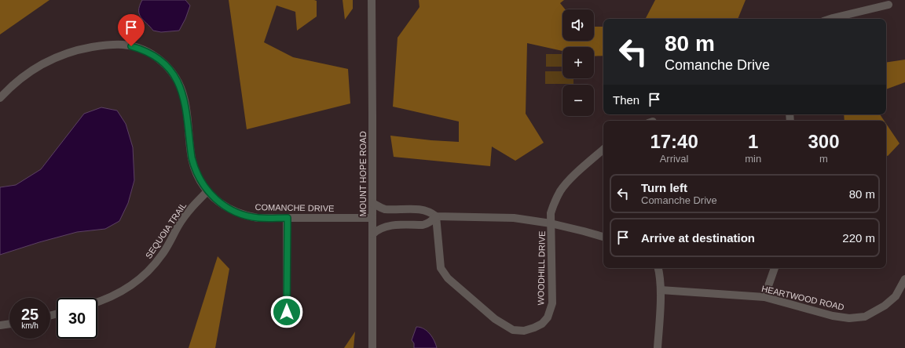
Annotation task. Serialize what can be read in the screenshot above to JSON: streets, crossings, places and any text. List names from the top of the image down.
{
  "streets": {
    "street": [
      "MOUNT HOPE ROAD",
      "COMANCHE DRIVE",
      "SEQUOIA TRAIL",
      "WOODHILL DRIVE",
      "HEARTWOOD ROAD"
    ]
  },
  "crossings": [
    ["MOUNT HOPE ROAD", "COMANCHE DRIVE"],
    ["COMANCHE DRIVE", "SEQUOIA TRAIL"]
  ],
  "page": {
    "map_buttons": ["+", "−"],
    "turn": ["80 m", "Comanche Drive"],
    "then": "Then",
    "eta": [
      "17:40",
      "Arrival",
      "1",
      "min",
      "300",
      "m"
    ],
    "list": [
      {
        "name": "Turn left",
        "note": "Comanche Drive",
        "value": "80 m"
      },
      {
        "name": "Arrive at destination",
        "value": "220 m"
      }
    ],
    "speed": "25 km/h",
    "limit": "30"
  }
}
